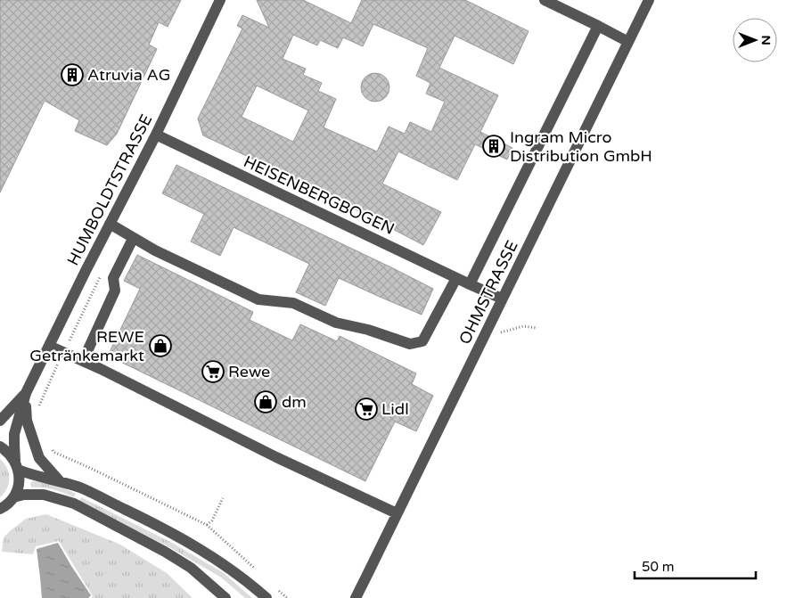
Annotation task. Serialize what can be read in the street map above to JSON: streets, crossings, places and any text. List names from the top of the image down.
{
  "streets": {
    "street": ["HUMBOLDTSTRASSE", "HEISENBERGBOGEN", "OHMSTRASSE"]
  },
  "crossings": [
    ["HUMBOLDTSTRASSE", "HEISENBERGBOGEN"],
    ["HEISENBERGBOGEN", "OHMSTRASSE"]
  ],
  "places": {
    "building": ["Atruvia AG", "Ingram Micro Distribution GmbH"],
    "shop": ["REWE Getränkemarkt", "dm"],
    "supermarket": ["Rewe", "Lidl"]
  },
  "scale_bar": "50 m",
  "north": "right"
}
